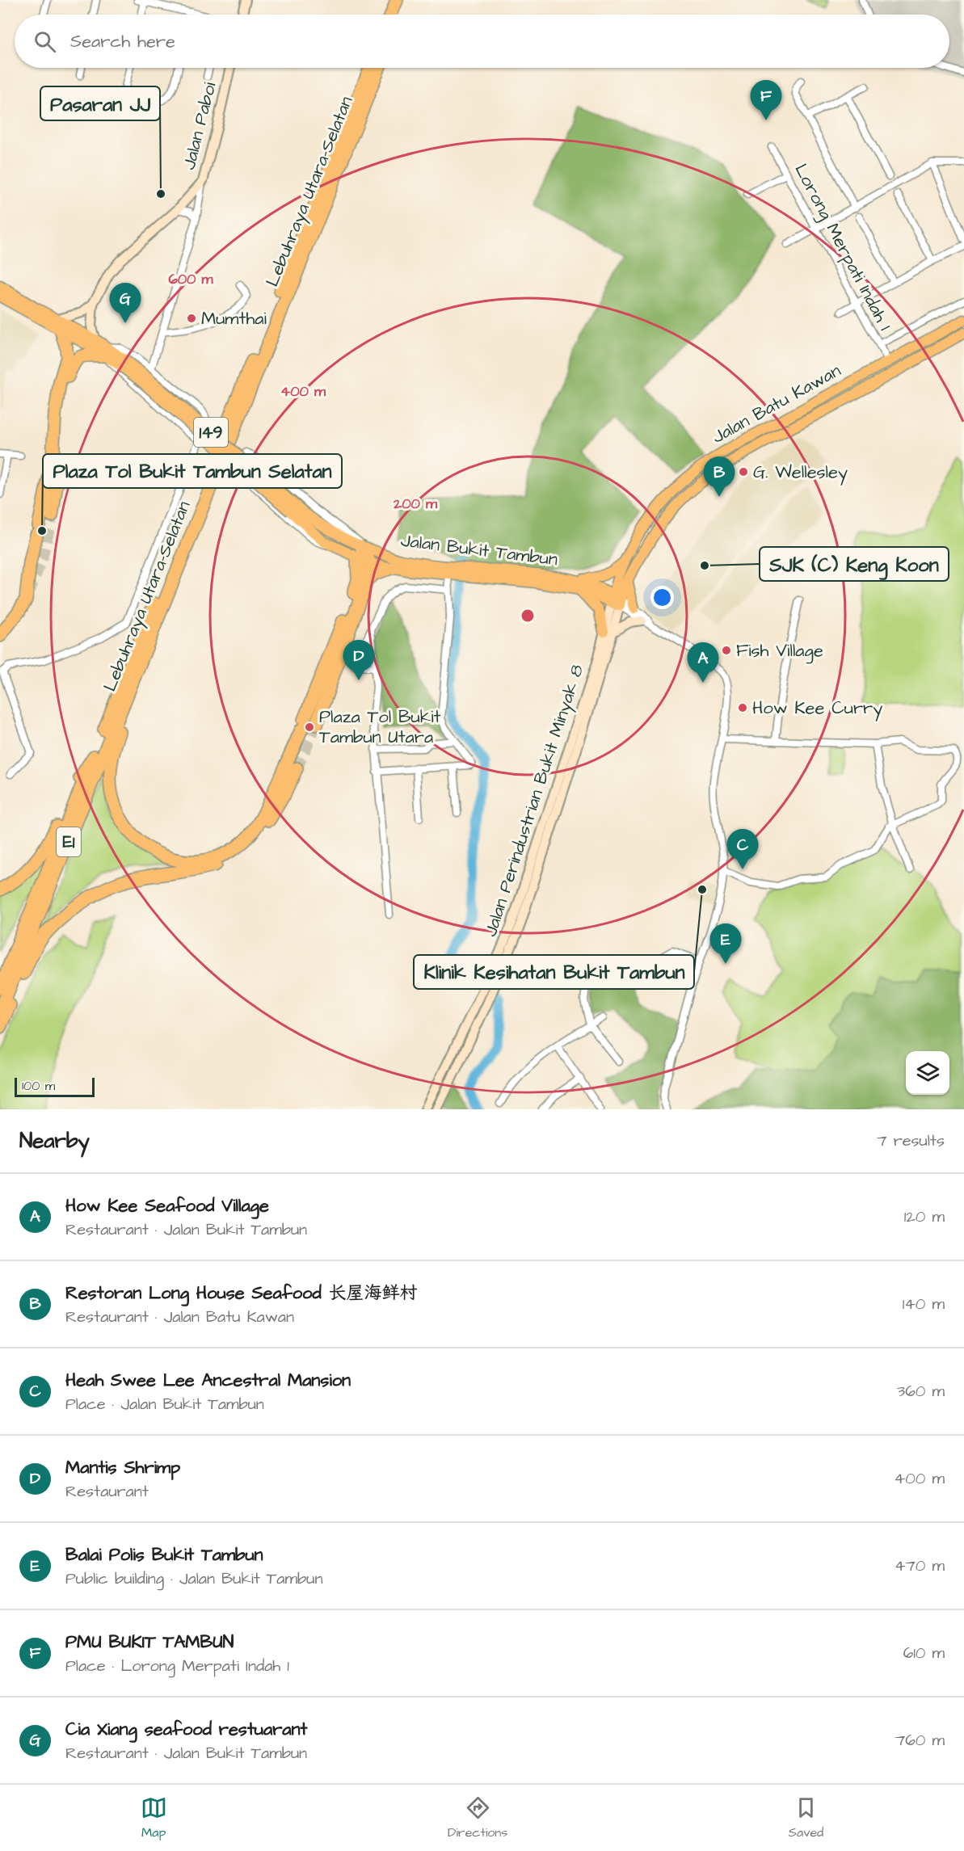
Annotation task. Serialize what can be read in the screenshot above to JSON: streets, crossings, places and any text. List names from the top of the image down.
{
  "streets": {
    "highway": ["Lebuhraya Utara–Selatan", "E1"],
    "main road": ["Jalan Batu Kawan", "149", "Jalan Bukit Tambun"],
    "street": ["Jalan Paboi", "Lorong Merpati Indah 1", "Jalan Perindustrian Bukit Minyak 8"]
  },
  "crossings": [
    ["Jalan Paboi", "Jalan Bukit Tambun"],
    ["Lorong Merpati Indah 1", "Jalan Batu Kawan"],
    ["Jalan Batu Kawan", "Jalan Bukit Tambun"],
    ["Jalan Batu Kawan", "Jalan Perindustrian Bukit Minyak 8"],
    ["Jalan Bukit Tambun", "Jalan Perindustrian Bukit Minyak 8"]
  ],
  "places": [
    "Pasaran JJ",
    "Mumthai",
    "G. Wellesley",
    "Plaza Tol Bukit Tambun Selatan",
    "SJK (C) Keng Koon",
    "Fish Village",
    "How Kee Curry",
    "Plaza Tol Bukit Tambun Utara",
    "Klinik Kesihatan Bukit Tambun"
  ],
  "scale_bar": "100 m",
  "page": {
    "search": "Search here",
    "pins": [
      "F",
      "G",
      "B",
      "D",
      "A",
      "C",
      "E"
    ],
    "scale": "100 m",
    "heading": ["Nearby", "7 results"],
    "list": [
      {
        "mark": "A",
        "name": "How Kee Seafood Village",
        "note": "Restaurant · Jalan Bukit Tambun",
        "value": "120 m"
      },
      {
        "mark": "B",
        "name": "Restoran Long House Seafood 长屋海鲜村",
        "note": "Restaurant · Jalan Batu Kawan",
        "value": "140 m"
      },
      {
        "mark": "C",
        "name": "Heah Swee Lee Ancestral Mansion",
        "note": "Place · Jalan Bukit Tambun",
        "value": "360 m"
      },
      {
        "mark": "D",
        "name": "Mantis Shrimp",
        "note": "Restaurant",
        "value": "400 m"
      },
      {
        "mark": "E",
        "name": "Balai Polis Bukit Tambun",
        "note": "Public building · Jalan Bukit Tambun",
        "value": "470 m"
      },
      {
        "mark": "F",
        "name": "PMU BUKIT TAMBUN",
        "note": "Place · Lorong Merpati Indah 1",
        "value": "610 m"
      },
      {
        "mark": "G",
        "name": "Cia Xiang seafood restuarant",
        "note": "Restaurant · Jalan Bukit Tambun",
        "value": "760 m"
      }
    ],
    "nav": ["Map", "Directions", "Saved"]
  },
  "rings": ["600 m", "400 m", "200 m"]
}
